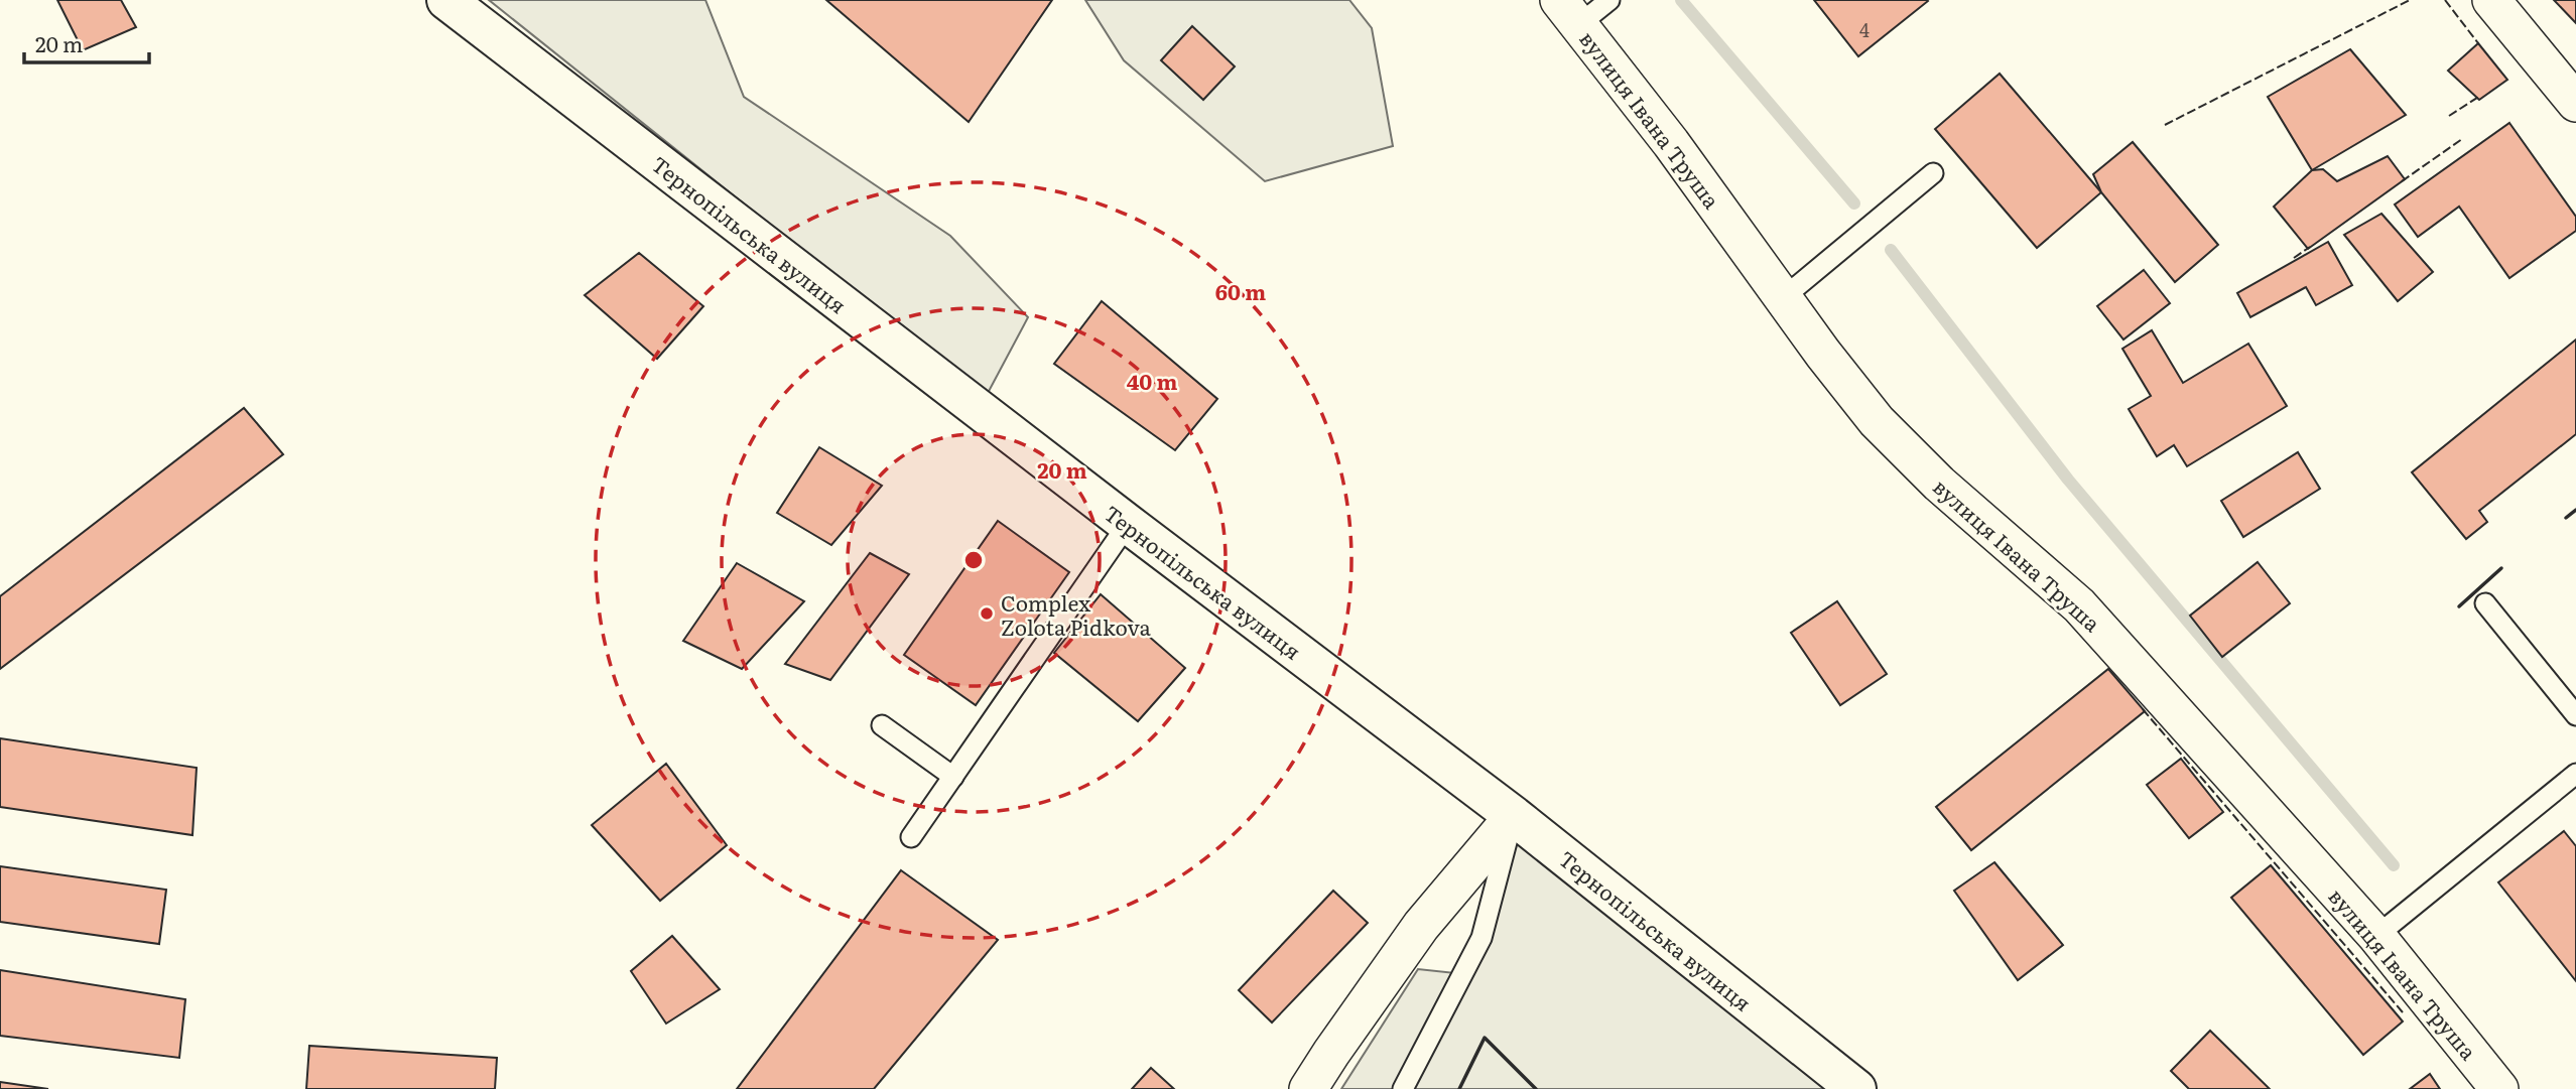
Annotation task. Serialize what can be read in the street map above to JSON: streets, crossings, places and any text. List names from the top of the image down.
{
  "streets": {
    "street": ["вулиця Івана Труша", "Тернопільська вулиця"]
  },
  "places": ["Complex Zolota Pidkova"],
  "house_numbers": ["4"],
  "scale_bar": "20 m",
  "rings": ["60 m", "40 m", "20 m"]
}
